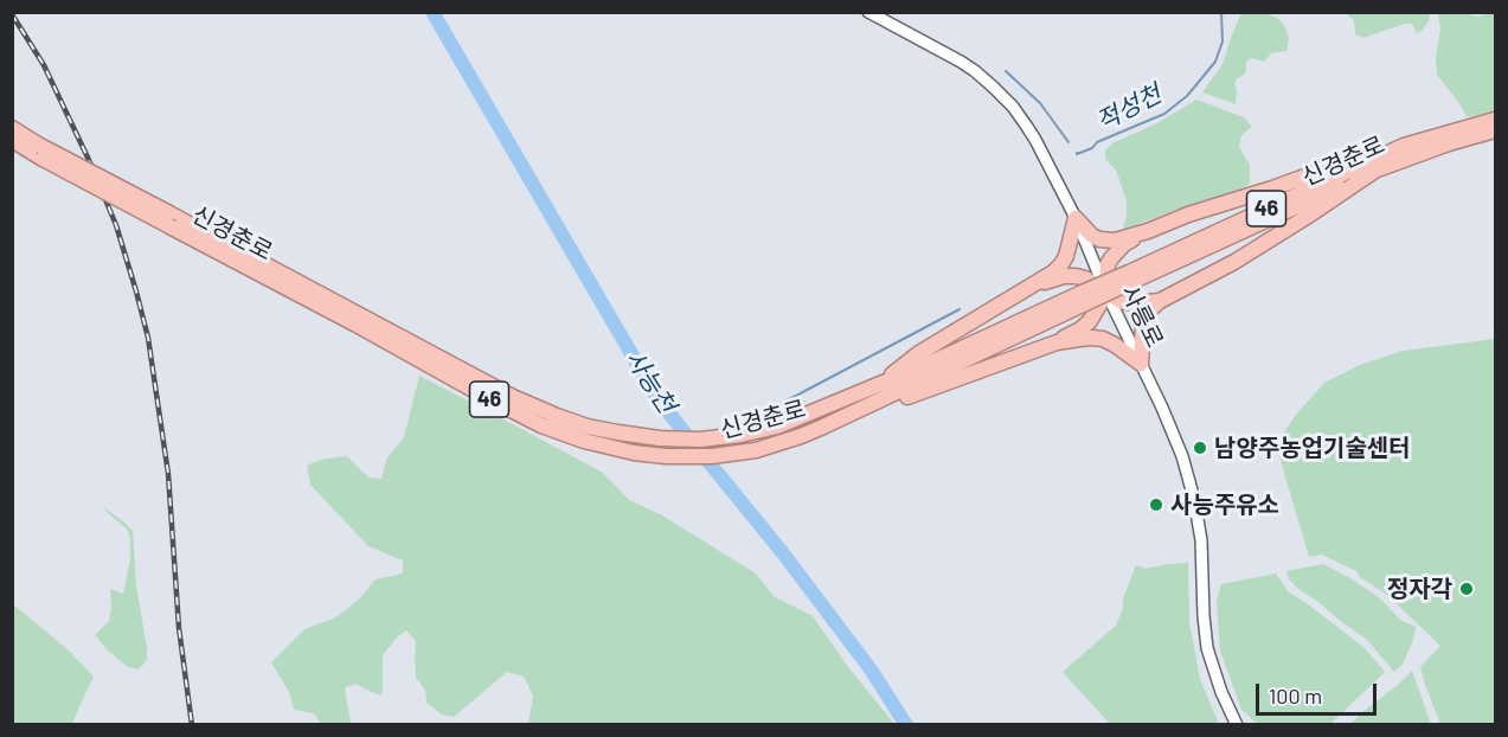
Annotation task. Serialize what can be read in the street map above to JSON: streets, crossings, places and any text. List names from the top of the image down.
{
  "streets": {
    "highway": ["신경춘로", "46"],
    "street": ["사릉로"]
  },
  "water": ["적성천", "사능천"],
  "places": ["남양주농업기술센터", "사능주유소", "정자각"],
  "scale_bar": "100 m"
}
